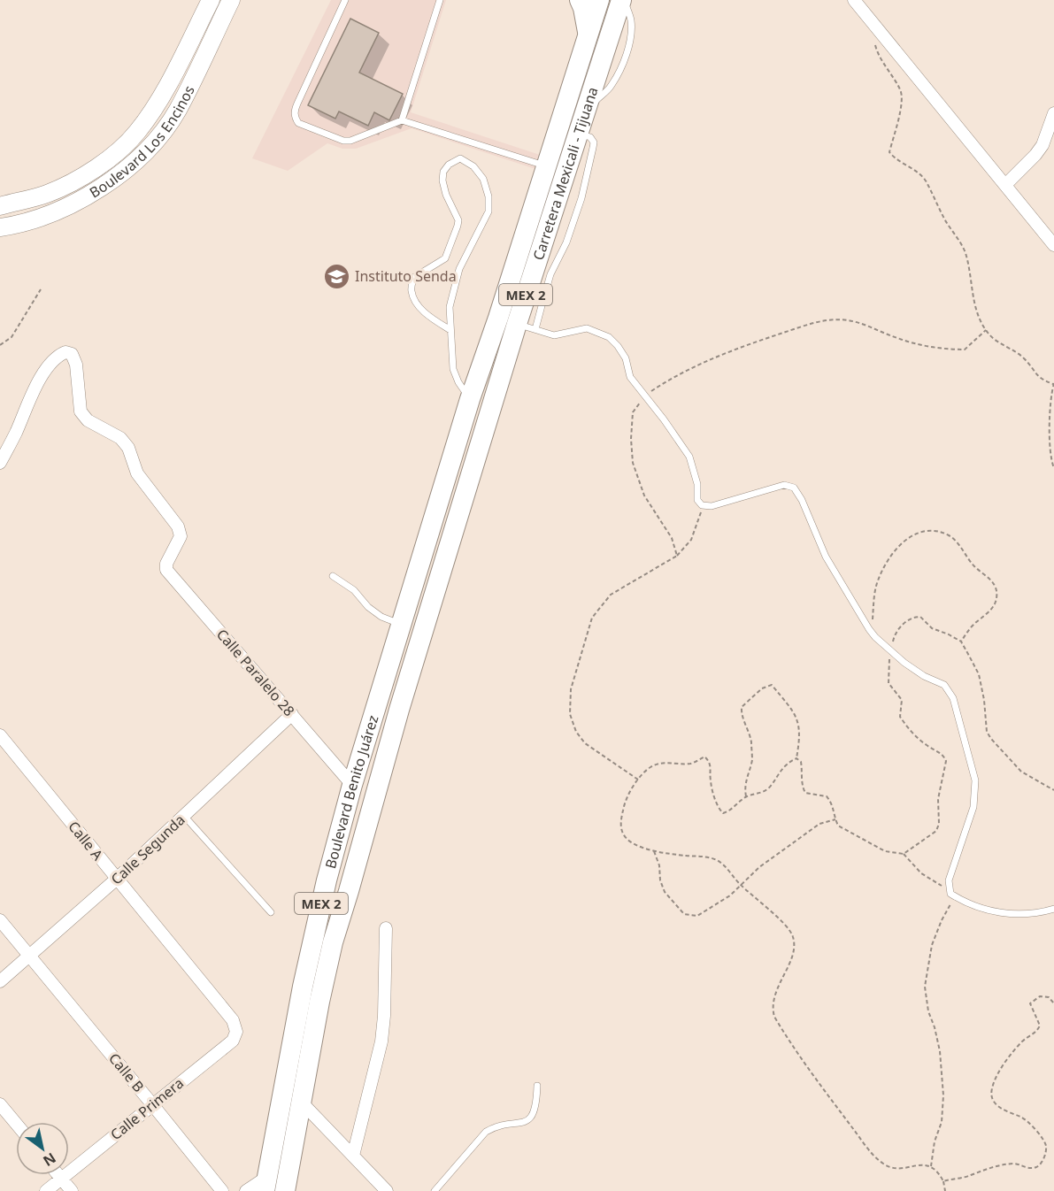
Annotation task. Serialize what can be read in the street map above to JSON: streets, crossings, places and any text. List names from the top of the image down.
{
  "streets": {
    "main road": [
      "Boulevard Los Encinos",
      "Carretera Mexicali - Tijuana",
      "MEX 2",
      "Boulevard Benito Juárez"
    ],
    "street": [
      "Calle Paralelo 28",
      "Calle A",
      "Calle Segunda",
      "Calle B",
      "Calle Primera"
    ]
  },
  "crossings": [
    ["Carretera Mexicali - Tijuana", "Boulevard Benito Juárez"],
    ["Calle Paralelo 28", "Boulevard Benito Juárez"],
    ["Calle Paralelo 28", "Calle Segunda"],
    ["Calle A", "Calle Segunda"],
    ["Calle A", "Calle Primera"],
    ["Calle Segunda", "Calle B"],
    ["Calle B", "Calle Primera"]
  ],
  "places": {
    "school or university": ["Instituto Senda"]
  },
  "north": "bottom right"
}
